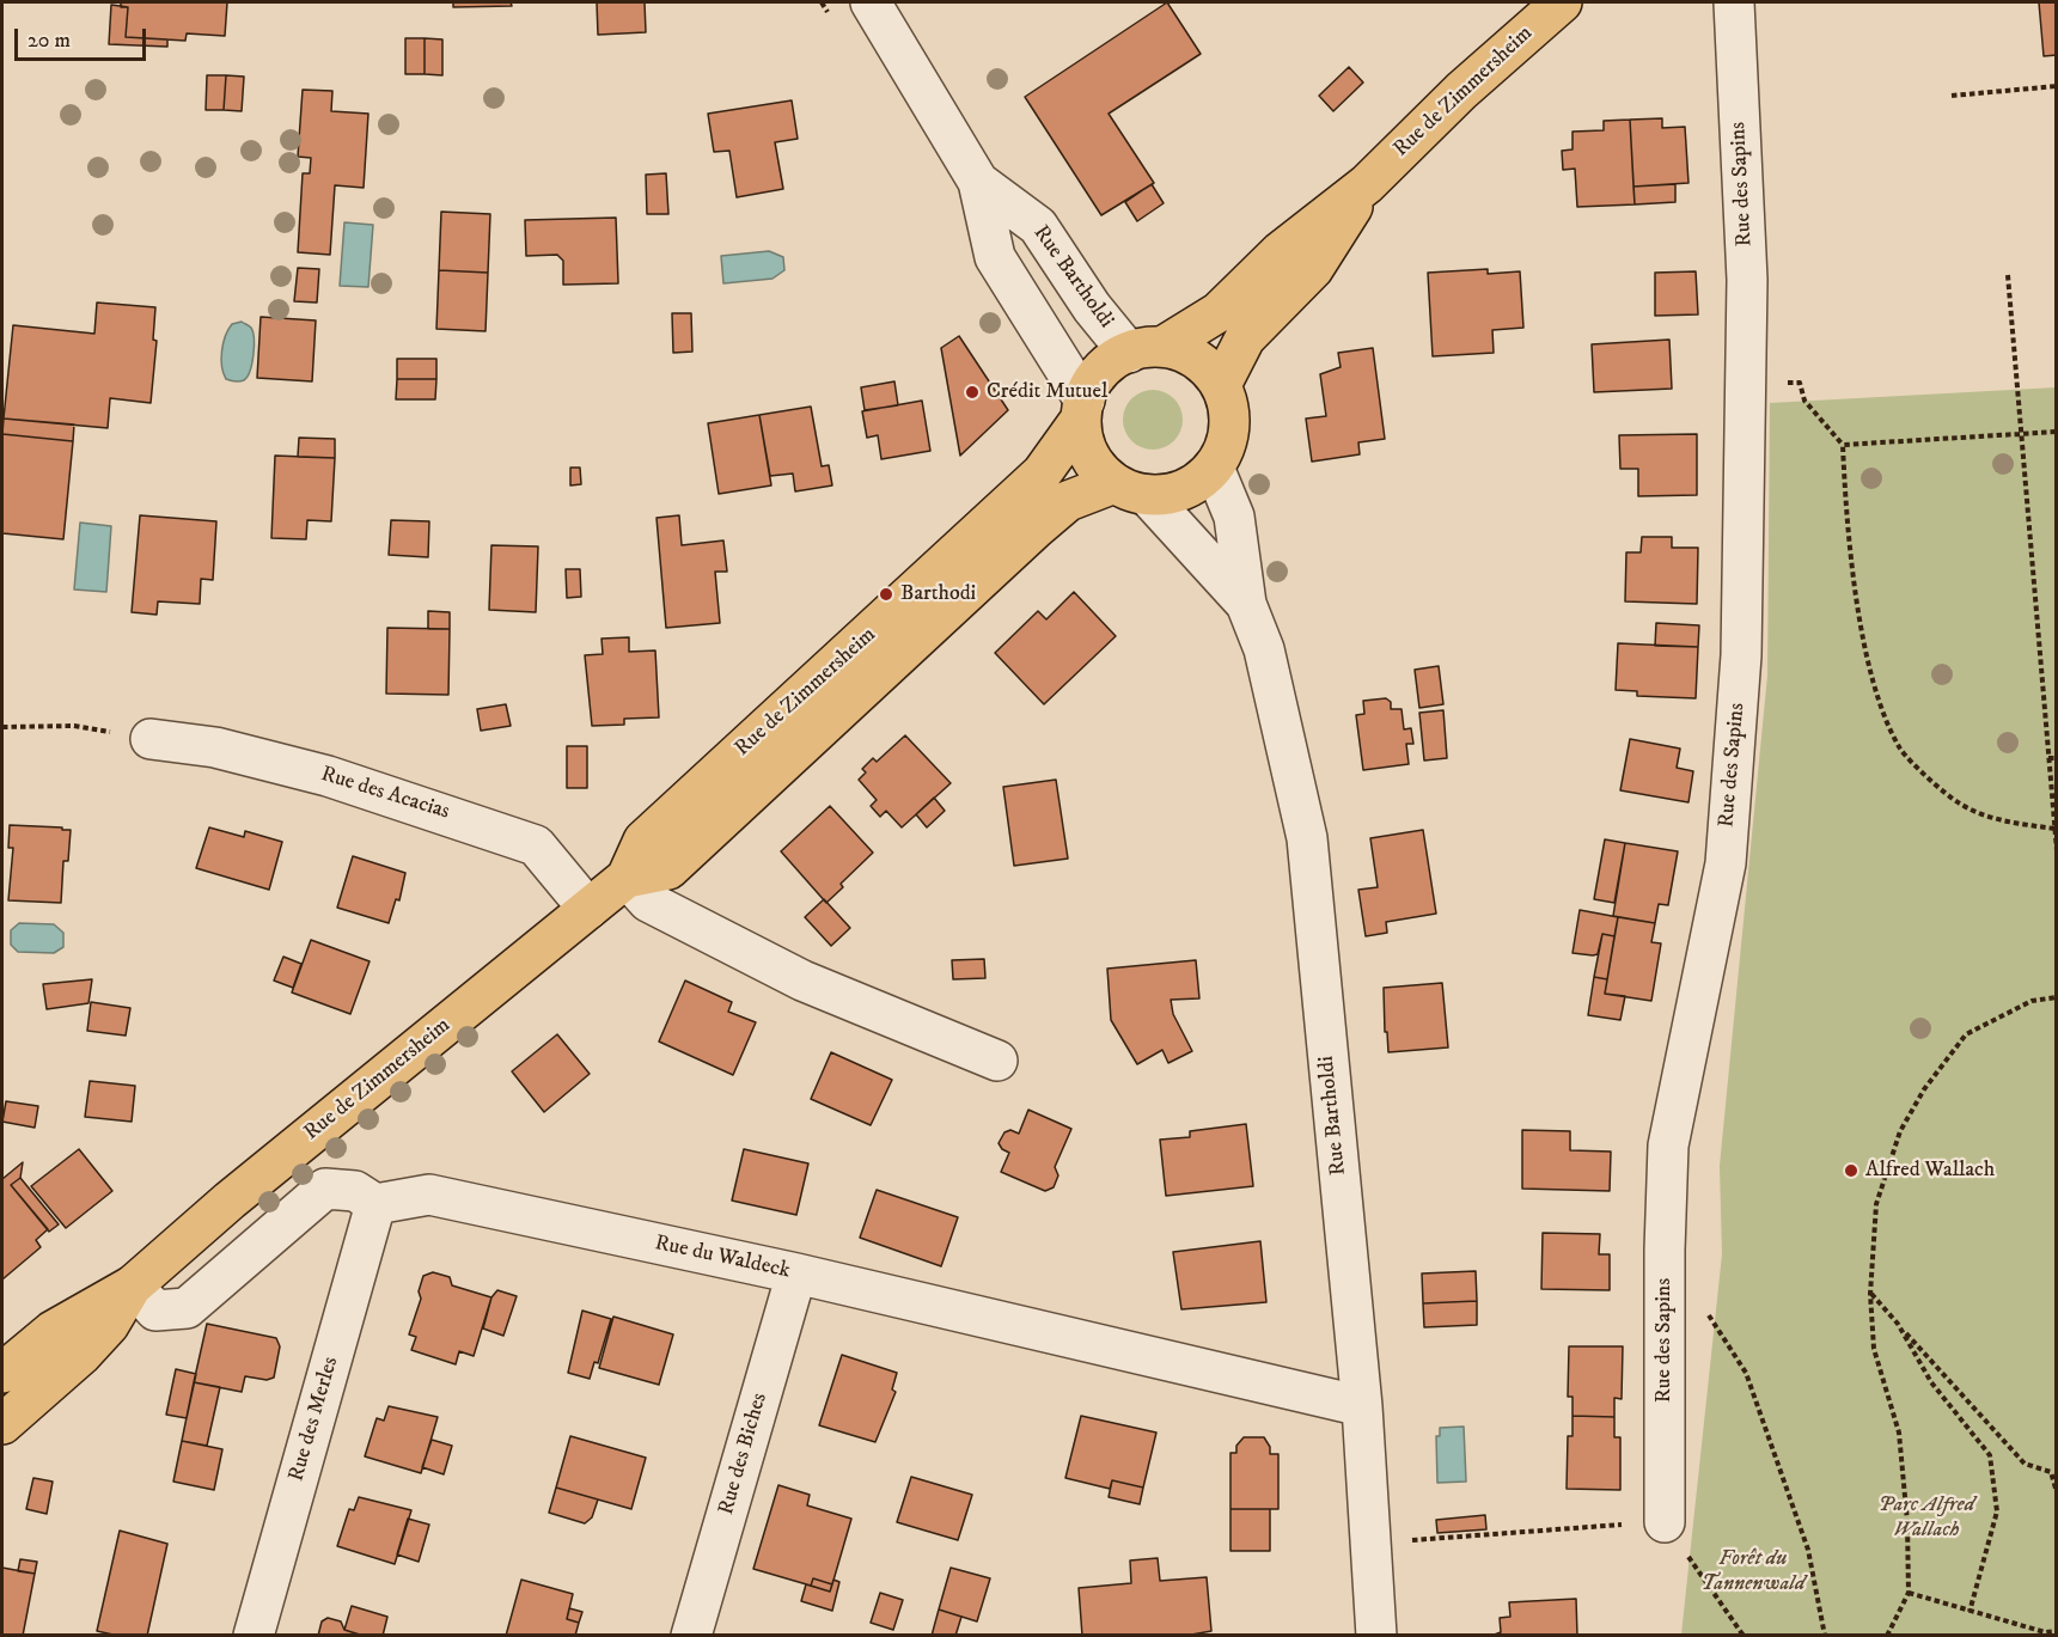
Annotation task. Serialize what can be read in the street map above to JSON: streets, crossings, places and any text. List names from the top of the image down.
{
  "streets": {
    "main road": ["Rue de Zimmersheim"],
    "street": [
      "Rue des Sapins",
      "Rue Bartholdi",
      "Rue des Acacias",
      "Rue du Waldeck",
      "Rue des Merles",
      "Rue des Biches"
    ]
  },
  "crossings": [
    ["Rue de Zimmersheim", "Rue Bartholdi"],
    ["Rue de Zimmersheim", "Rue des Acacias"],
    ["Rue Bartholdi", "Rue du Waldeck"],
    ["Rue du Waldeck", "Rue des Merles"],
    ["Rue du Waldeck", "Rue des Biches"]
  ],
  "parks": ["Parc Alfred Wallach", "Forêt du Tannenwald"],
  "places": ["Crédit Mutuel", "Barthodi", "Alfred Wallach"],
  "scale_bar": "20 m"
}
